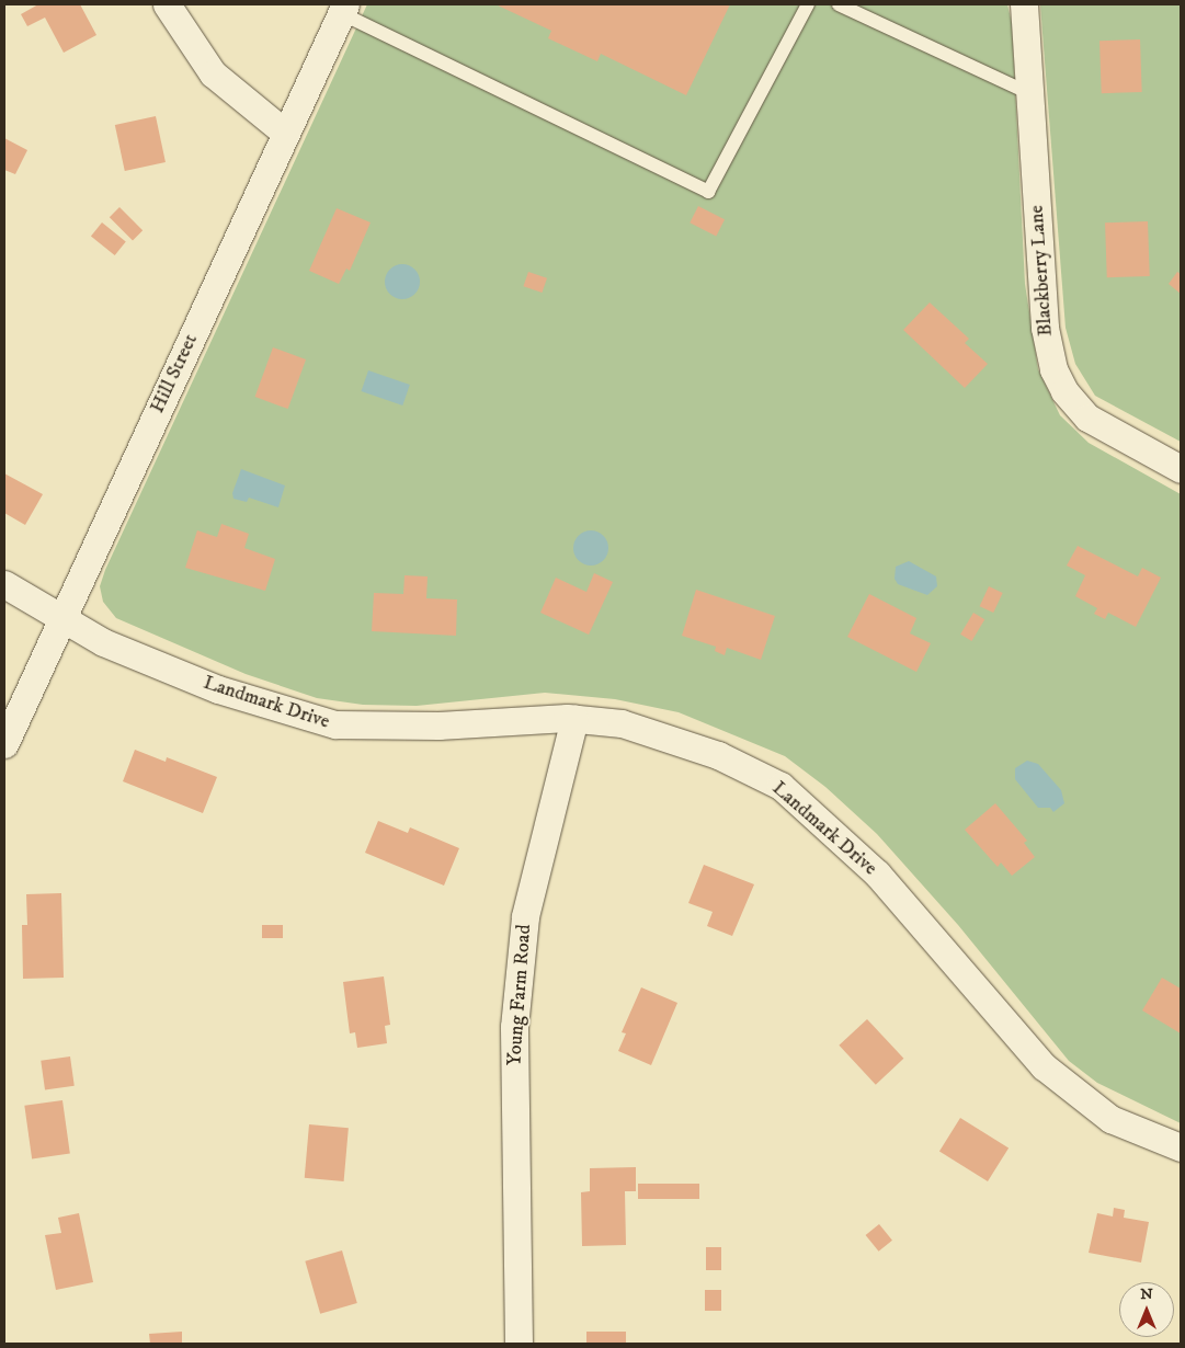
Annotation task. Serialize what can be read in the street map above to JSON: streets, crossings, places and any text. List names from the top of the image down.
{
  "streets": {
    "street": [
      "Blackberry Lane",
      "Hill Street",
      "Landmark Drive",
      "Young Farm Road"
    ]
  },
  "crossings": [
    ["Hill Street", "Landmark Drive"],
    ["Landmark Drive", "Young Farm Road"]
  ],
  "north": "top"
}
